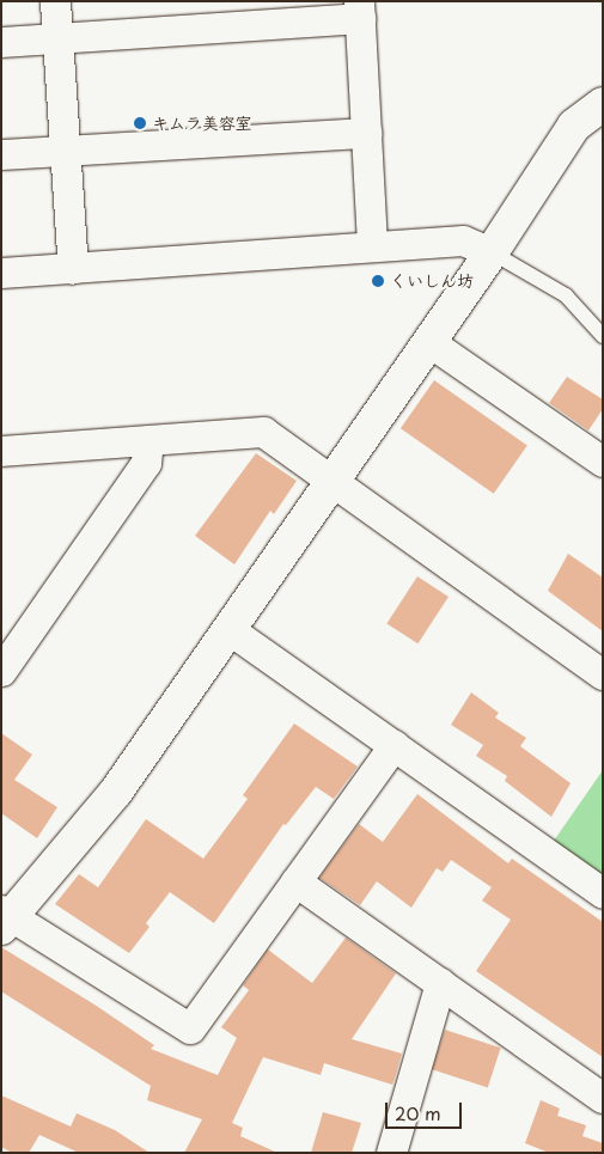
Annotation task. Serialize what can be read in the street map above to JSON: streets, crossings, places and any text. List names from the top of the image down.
{
  "places": ["キムラ美容室", "くいしん坊"],
  "scale_bar": "20 m"
}
